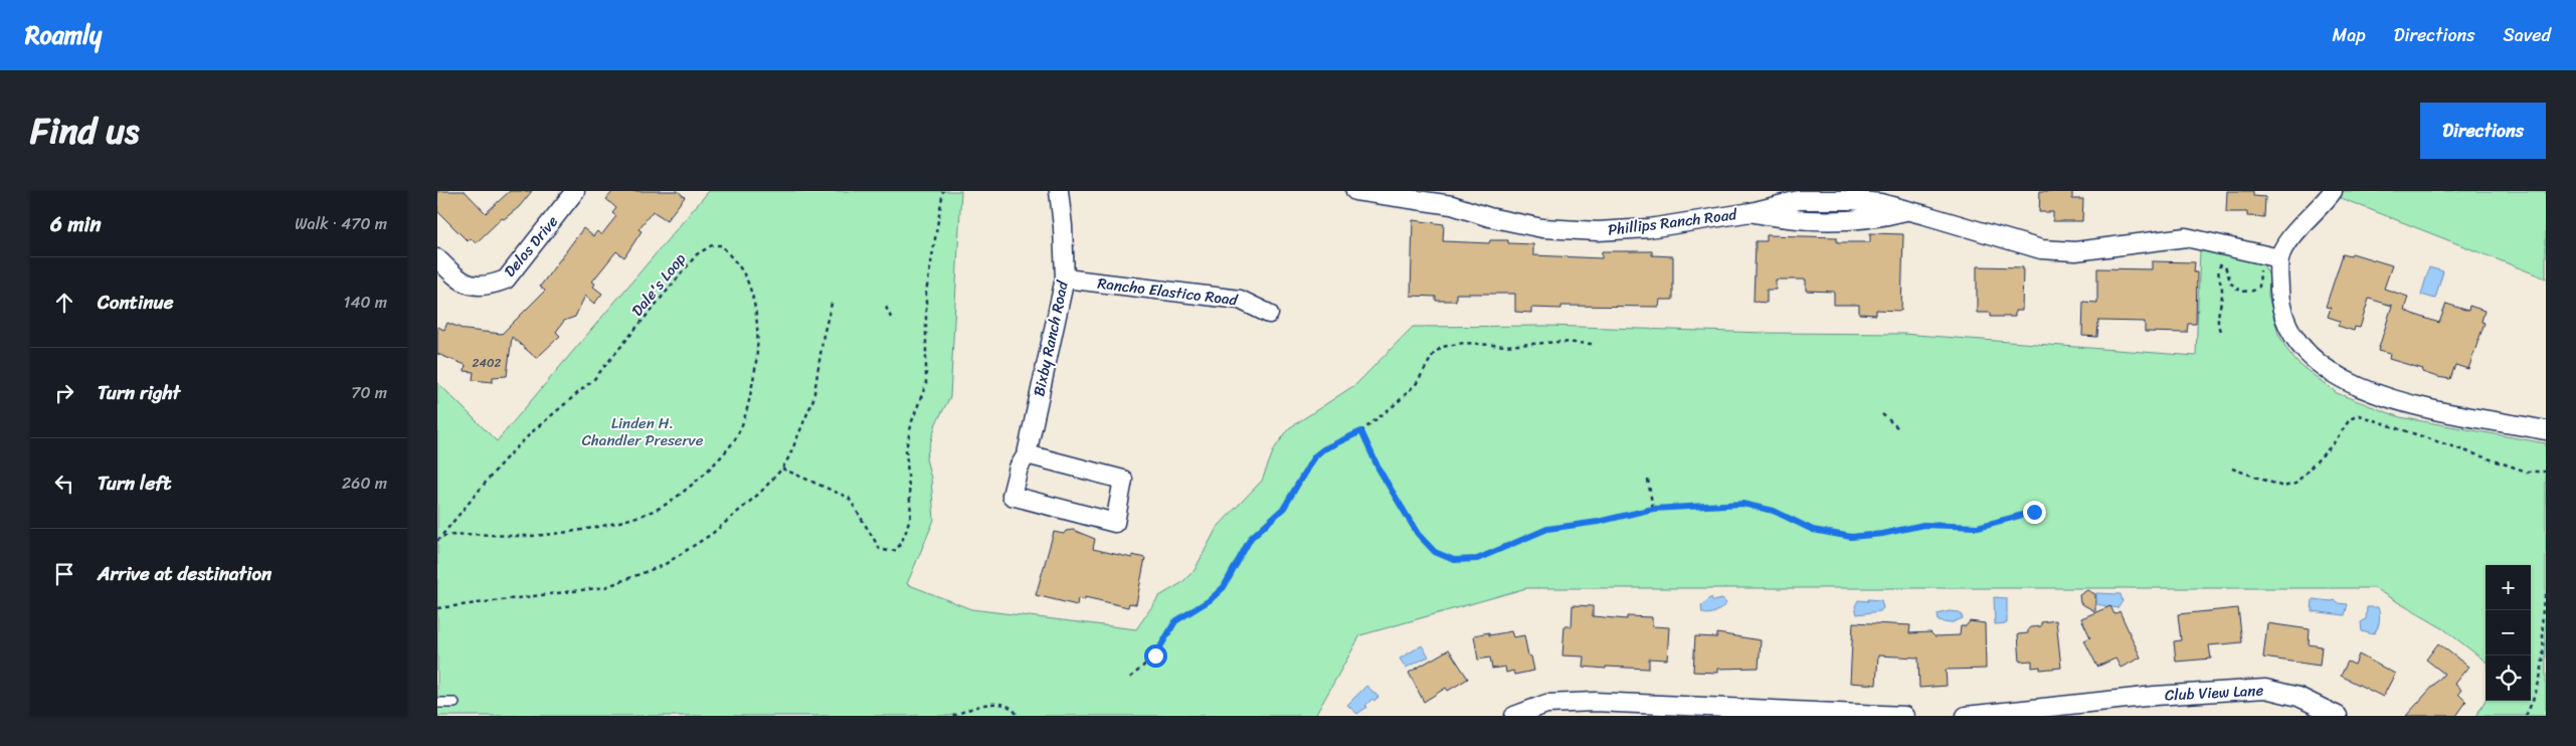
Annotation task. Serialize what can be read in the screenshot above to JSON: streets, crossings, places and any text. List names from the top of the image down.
{
  "streets": {
    "street": [
      "Phillips Ranch Road",
      "Delos Drive",
      "Rancho Elastico Road",
      "Bixby Ranch Road",
      "Club View Lane"
    ],
    "path": ["Dale's Loop"]
  },
  "crossings": [
    ["Rancho Elastico Road", "Bixby Ranch Road"]
  ],
  "parks": ["Linden H. Chandler Preserve"],
  "house_numbers": ["2402"],
  "page": {
    "header": "Roamly",
    "nav": ["Map", "Directions", "Saved"],
    "title": "Find us",
    "buttons": "Directions",
    "heading": ["6 min", "Walk · 470 m"],
    "list": [
      ["Continue", "140 m"],
      ["Turn right", "70 m"],
      ["Turn left", "260 m"],
      "Arrive at destination"
    ],
    "map_buttons": ["+", "−"]
  }
}
